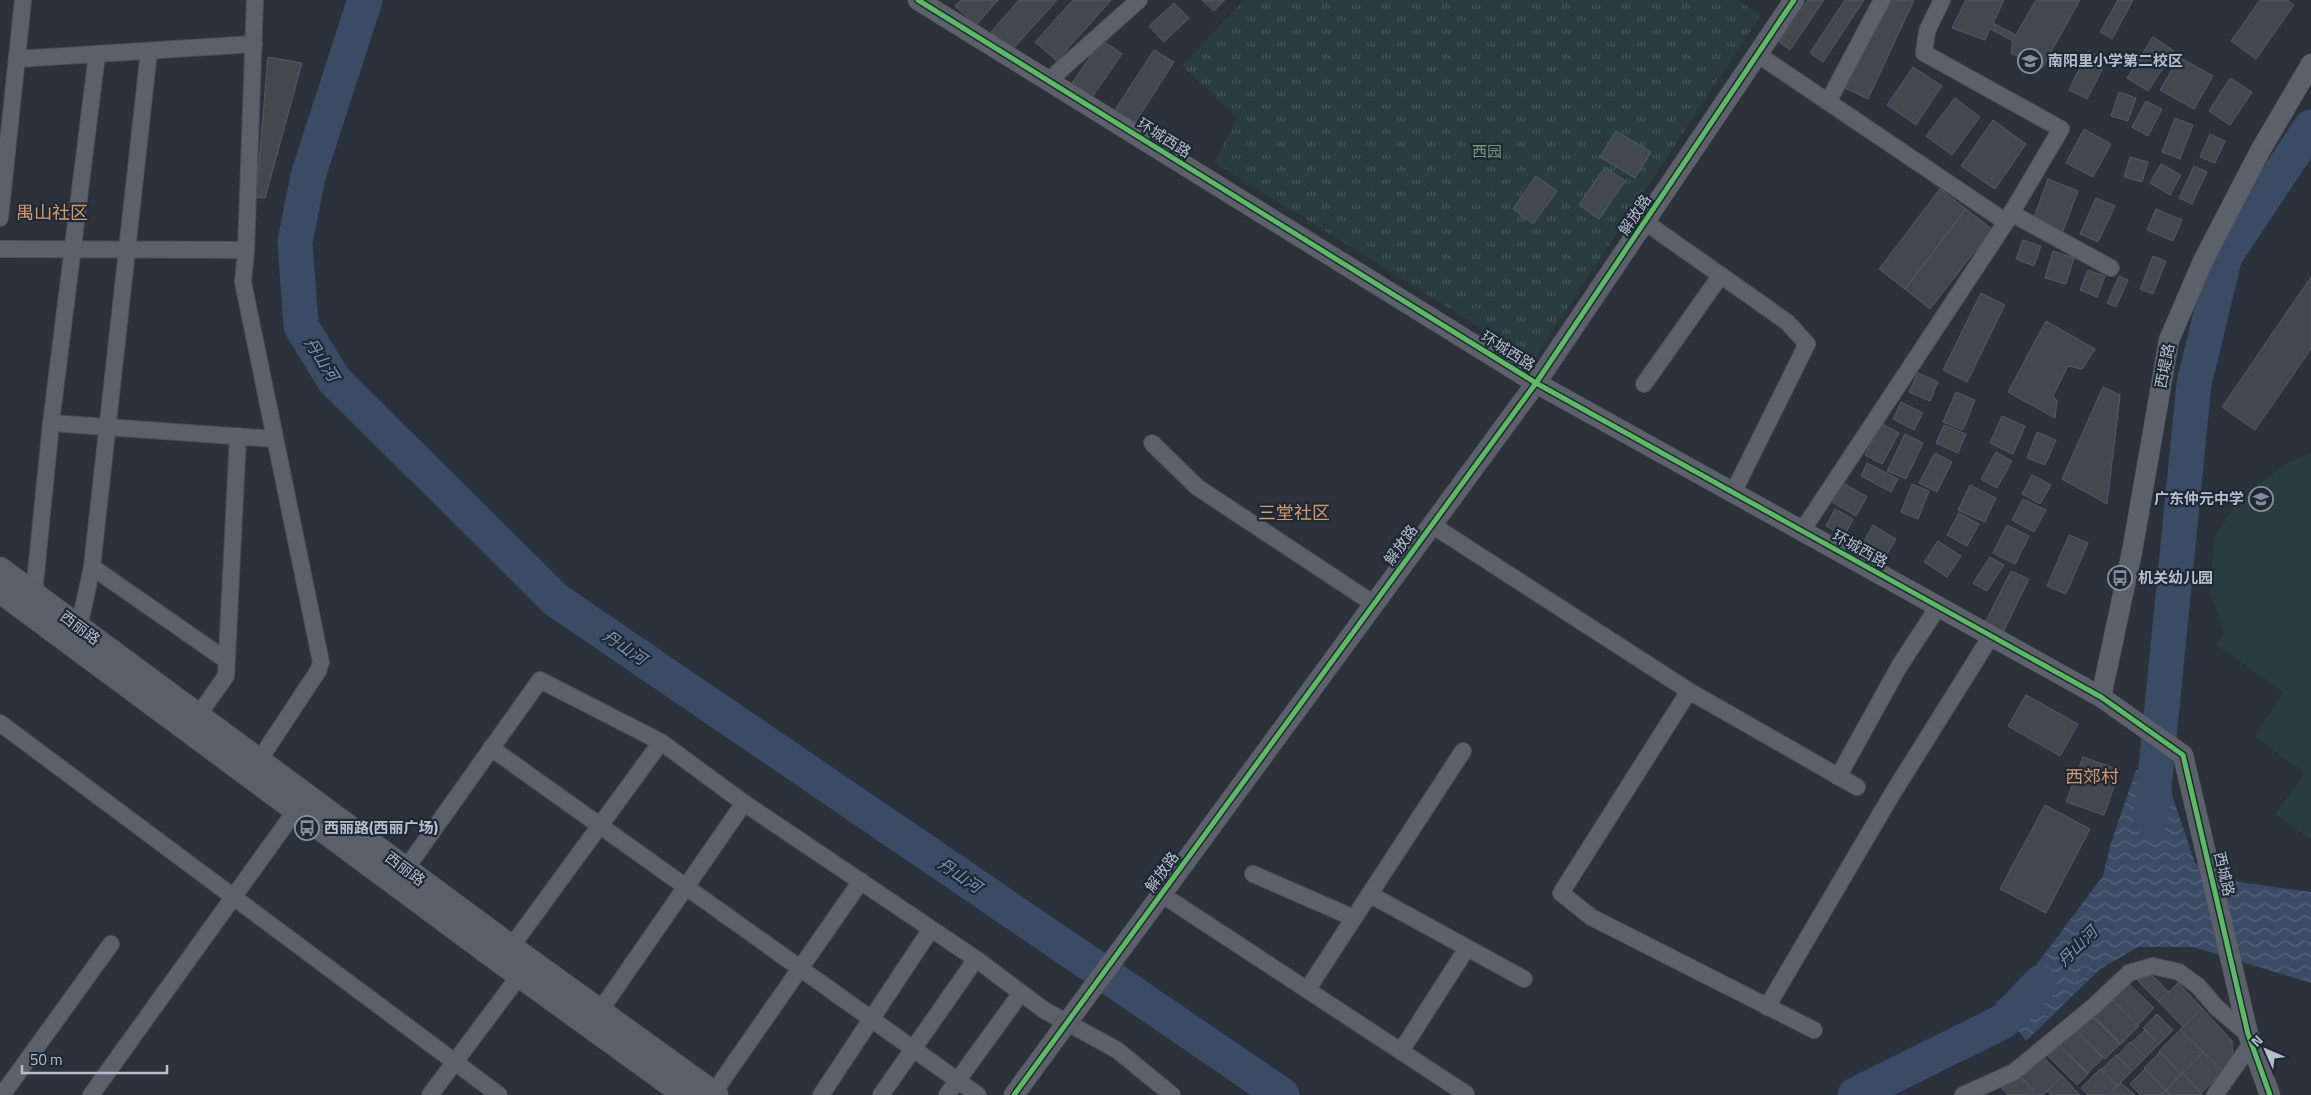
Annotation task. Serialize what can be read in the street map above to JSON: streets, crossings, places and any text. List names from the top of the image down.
{
  "streets": {
    "main road": ["西丽路"],
    "street": [
      "环城西路",
      "解放路",
      "西堤路",
      "西城路"
    ]
  },
  "crossings": [
    ["环城西路", "解放路"],
    ["环城西路", "西堤路"],
    ["环城西路", "西城路"],
    ["西堤路", "西城路"]
  ],
  "districts": ["禺山社区", "三堂社区", "西郊村"],
  "water": ["丹山河"],
  "parks": ["西园"],
  "places": {
    "school or university": ["南阳里小学第二校区", "广东仲元中学"],
    "bus stop": ["机关幼儿园", "西丽路(西丽广场)"]
  },
  "scale_bar": "50 m",
  "north": "top left"
}
